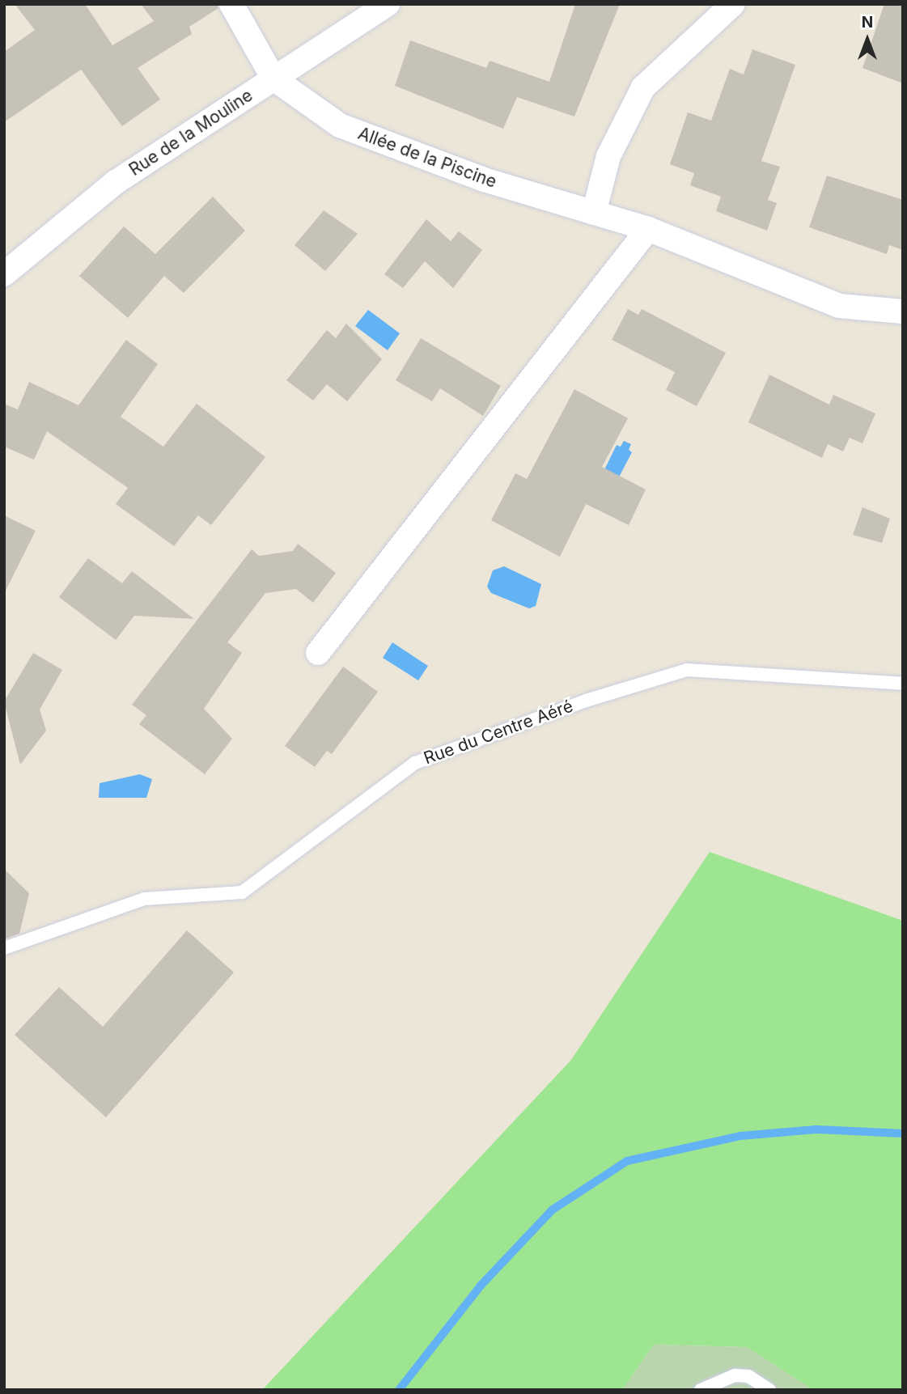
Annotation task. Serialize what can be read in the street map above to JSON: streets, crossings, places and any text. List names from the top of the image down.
{
  "streets": {
    "street": ["Rue de la Mouline", "Allée de la Piscine"],
    "lane": ["Rue du Centre Aéré"]
  },
  "crossings": [
    ["Rue de la Mouline", "Allée de la Piscine"]
  ],
  "north": "top"
}
